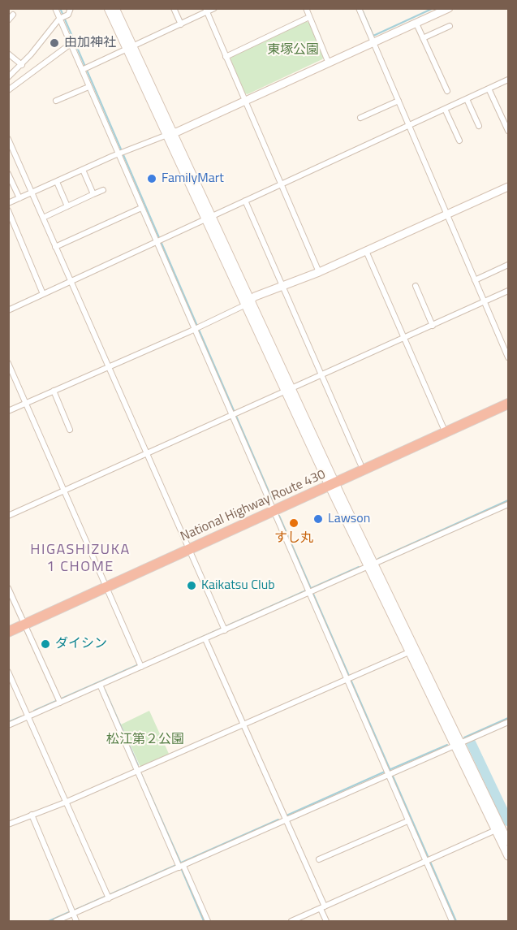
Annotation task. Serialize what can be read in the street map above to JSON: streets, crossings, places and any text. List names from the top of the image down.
{
  "streets": {
    "highway": ["National Highway Route 430"]
  },
  "districts": ["HIGASHIZUKA 1 CHOME"],
  "parks": ["東塚公園", "松江第２公園"],
  "places": [
    "由加神社",
    "FamilyMart",
    "Lawson",
    "すし丸",
    "Kaikatsu Club",
    "ダイシン"
  ]
}
